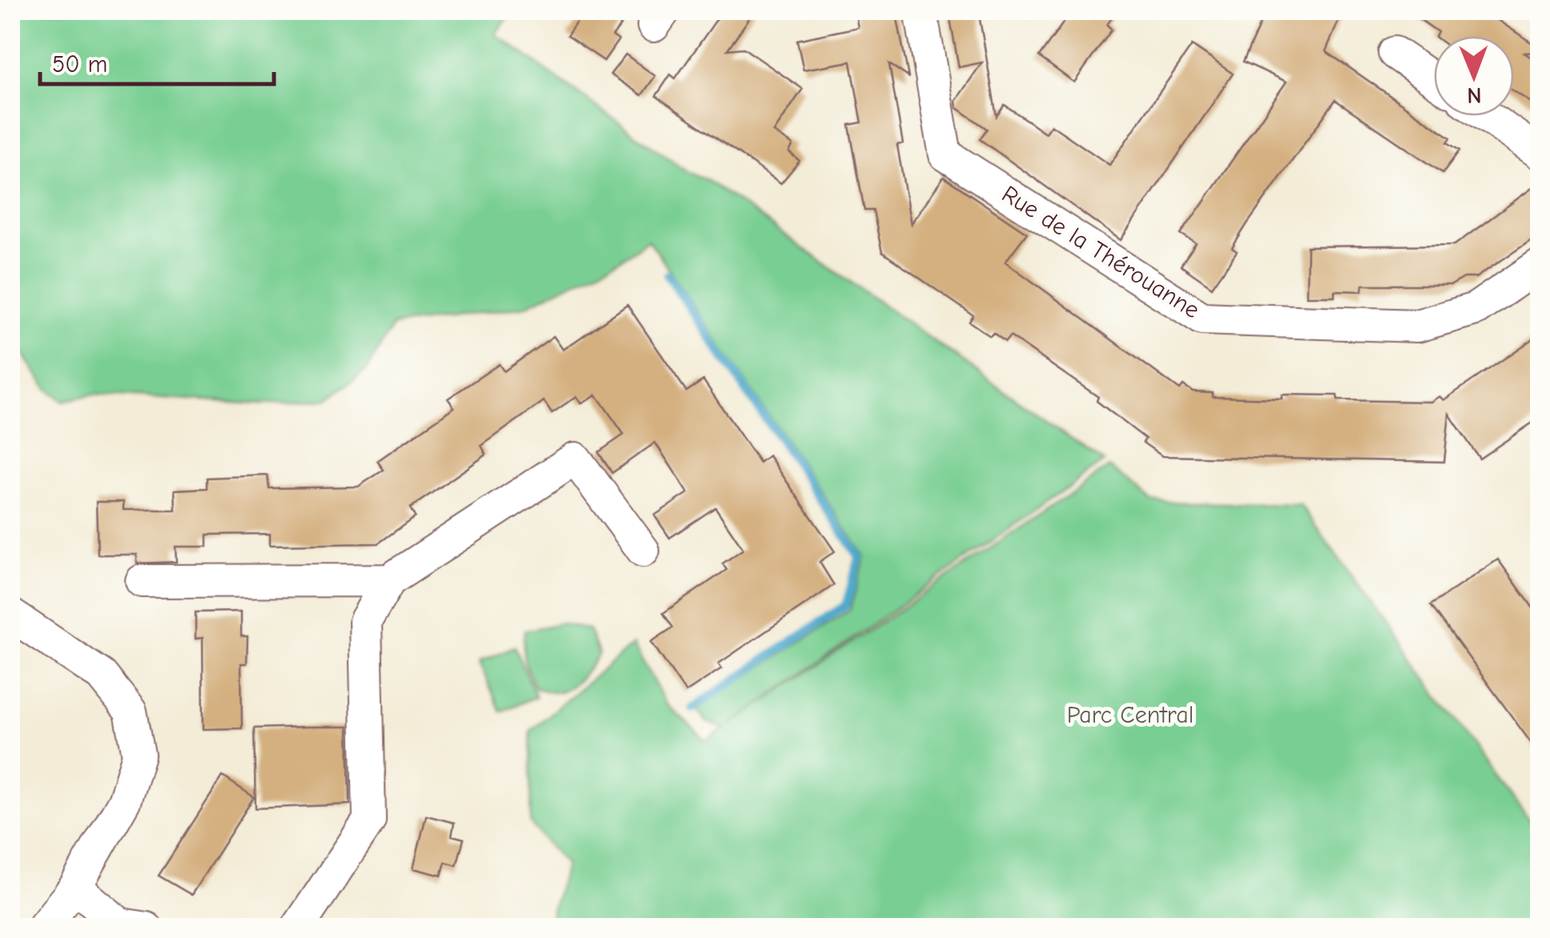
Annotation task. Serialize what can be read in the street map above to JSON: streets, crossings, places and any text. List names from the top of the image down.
{
  "streets": {
    "street": ["Rue de la Thérouanne"]
  },
  "parks": ["Parc Central"],
  "scale_bar": "50 m",
  "north": "bottom"
}
